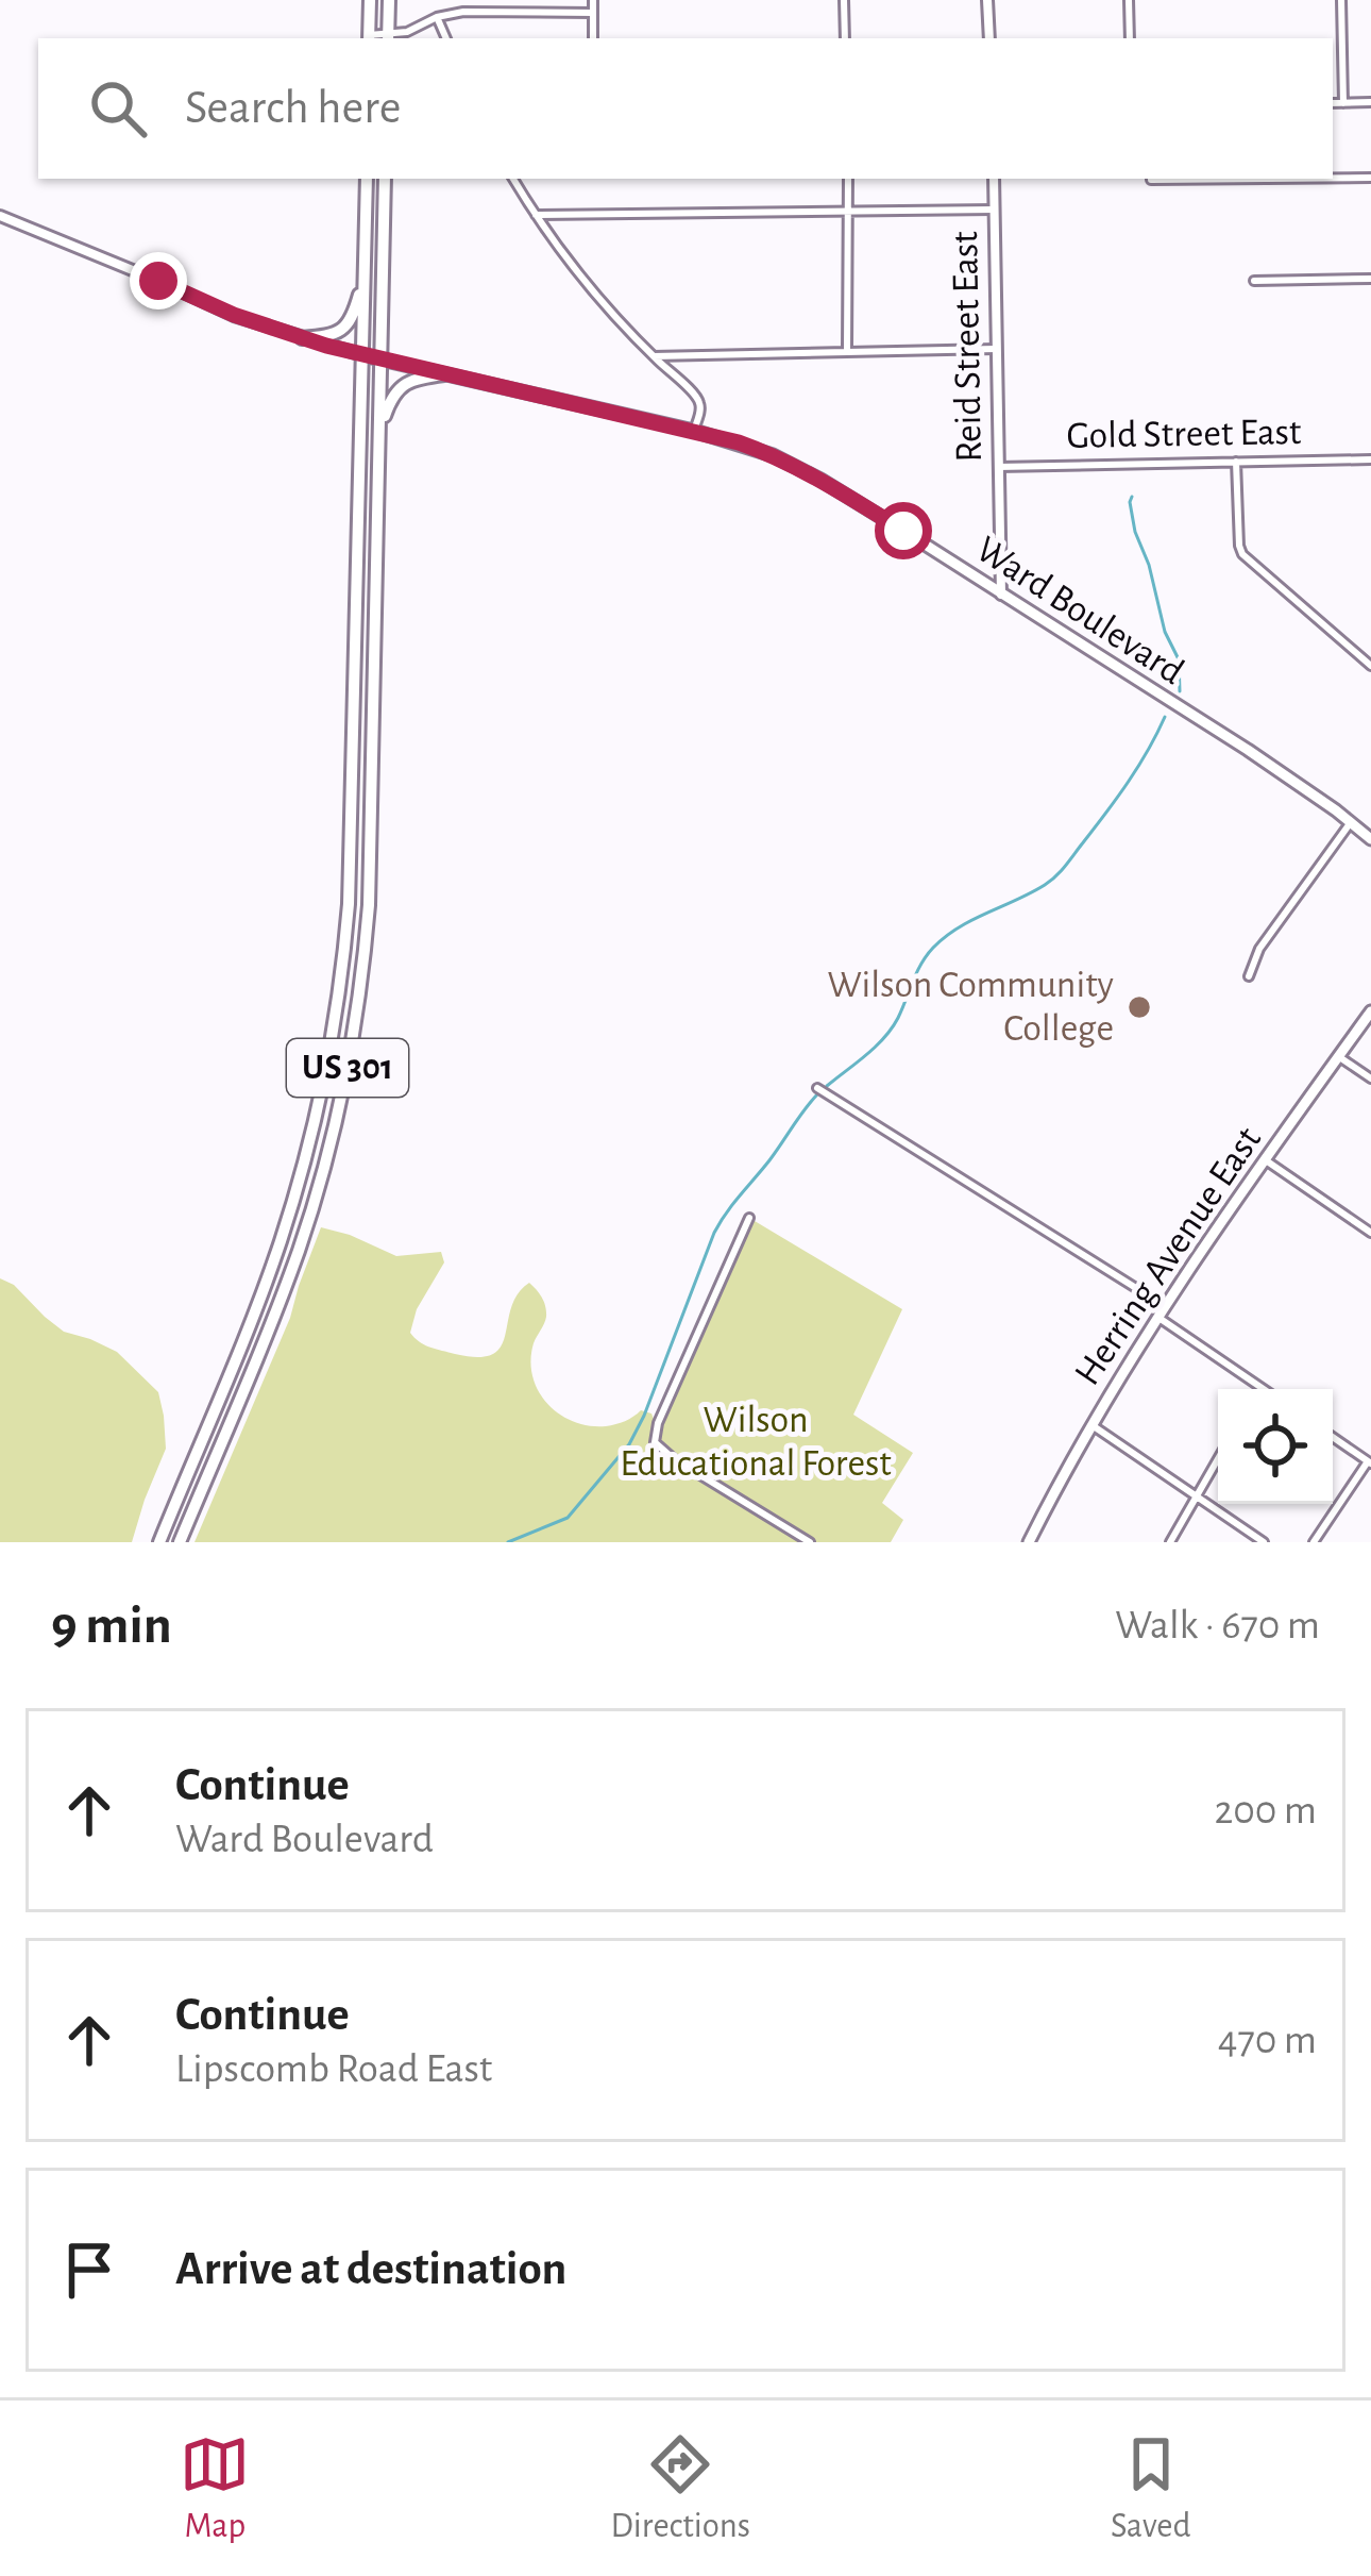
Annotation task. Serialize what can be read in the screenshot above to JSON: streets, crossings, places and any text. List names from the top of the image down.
{
  "streets": {
    "highway": ["US 301"],
    "main road": ["Ward Boulevard", "Herring Avenue East"],
    "street": ["Reid Street East", "Gold Street East"]
  },
  "crossings": [
    ["Reid Street East", "Gold Street East"],
    ["Reid Street East", "Ward Boulevard"],
    ["Ward Boulevard", "US 301"]
  ],
  "parks": ["Wilson Educational Forest"],
  "places": ["Wilson Community College"],
  "page": {
    "search": "Search here",
    "heading": ["9 min", "Walk · 670 m"],
    "list": [
      ["Continue", "Ward Boulevard", "200 m"],
      ["Continue", "Lipscomb Road East", "470 m"],
      "Arrive at destination"
    ],
    "nav": ["Map", "Directions", "Saved"]
  }
}
